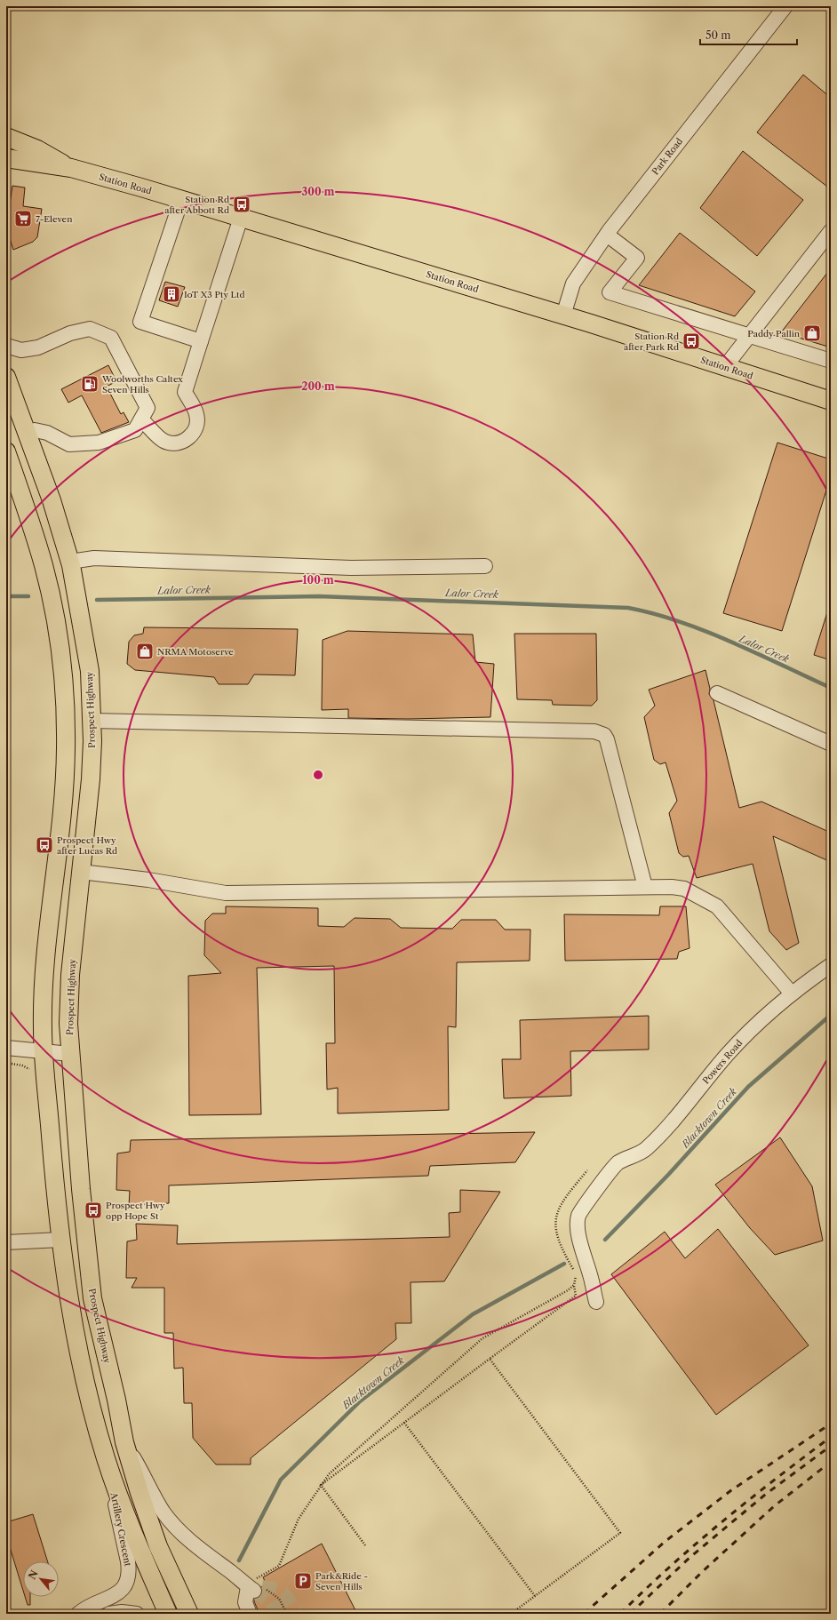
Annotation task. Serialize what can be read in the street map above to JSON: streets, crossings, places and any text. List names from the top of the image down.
{
  "streets": {
    "main road": ["Station Road", "Prospect Highway"],
    "street": ["Park Road", "Powers Road", "Artillery Crescent"]
  },
  "crossings": [
    ["Park Road", "Station Road"]
  ],
  "water": ["Lalor Creek", "Blacktown Creek"],
  "places": {
    "bus stop": [
      "Station Rd after Abbott Rd",
      "Station Rd after Park Rd",
      "Prospect Hwy after Lucas Rd",
      "Prospect Hwy opp Hope St"
    ],
    "supermarket": ["7-Eleven"],
    "building": ["IoT X3 Pty Ltd"],
    "shop": ["Paddy Pallin", "NRMA Motoserve"],
    "fuel station": ["Woolworths Caltex Seven Hills"],
    "parking": ["Park&Ride - Seven Hills"]
  },
  "scale_bar": "50 m",
  "north": "top left",
  "rings": ["300 m", "200 m", "100 m"]
}
